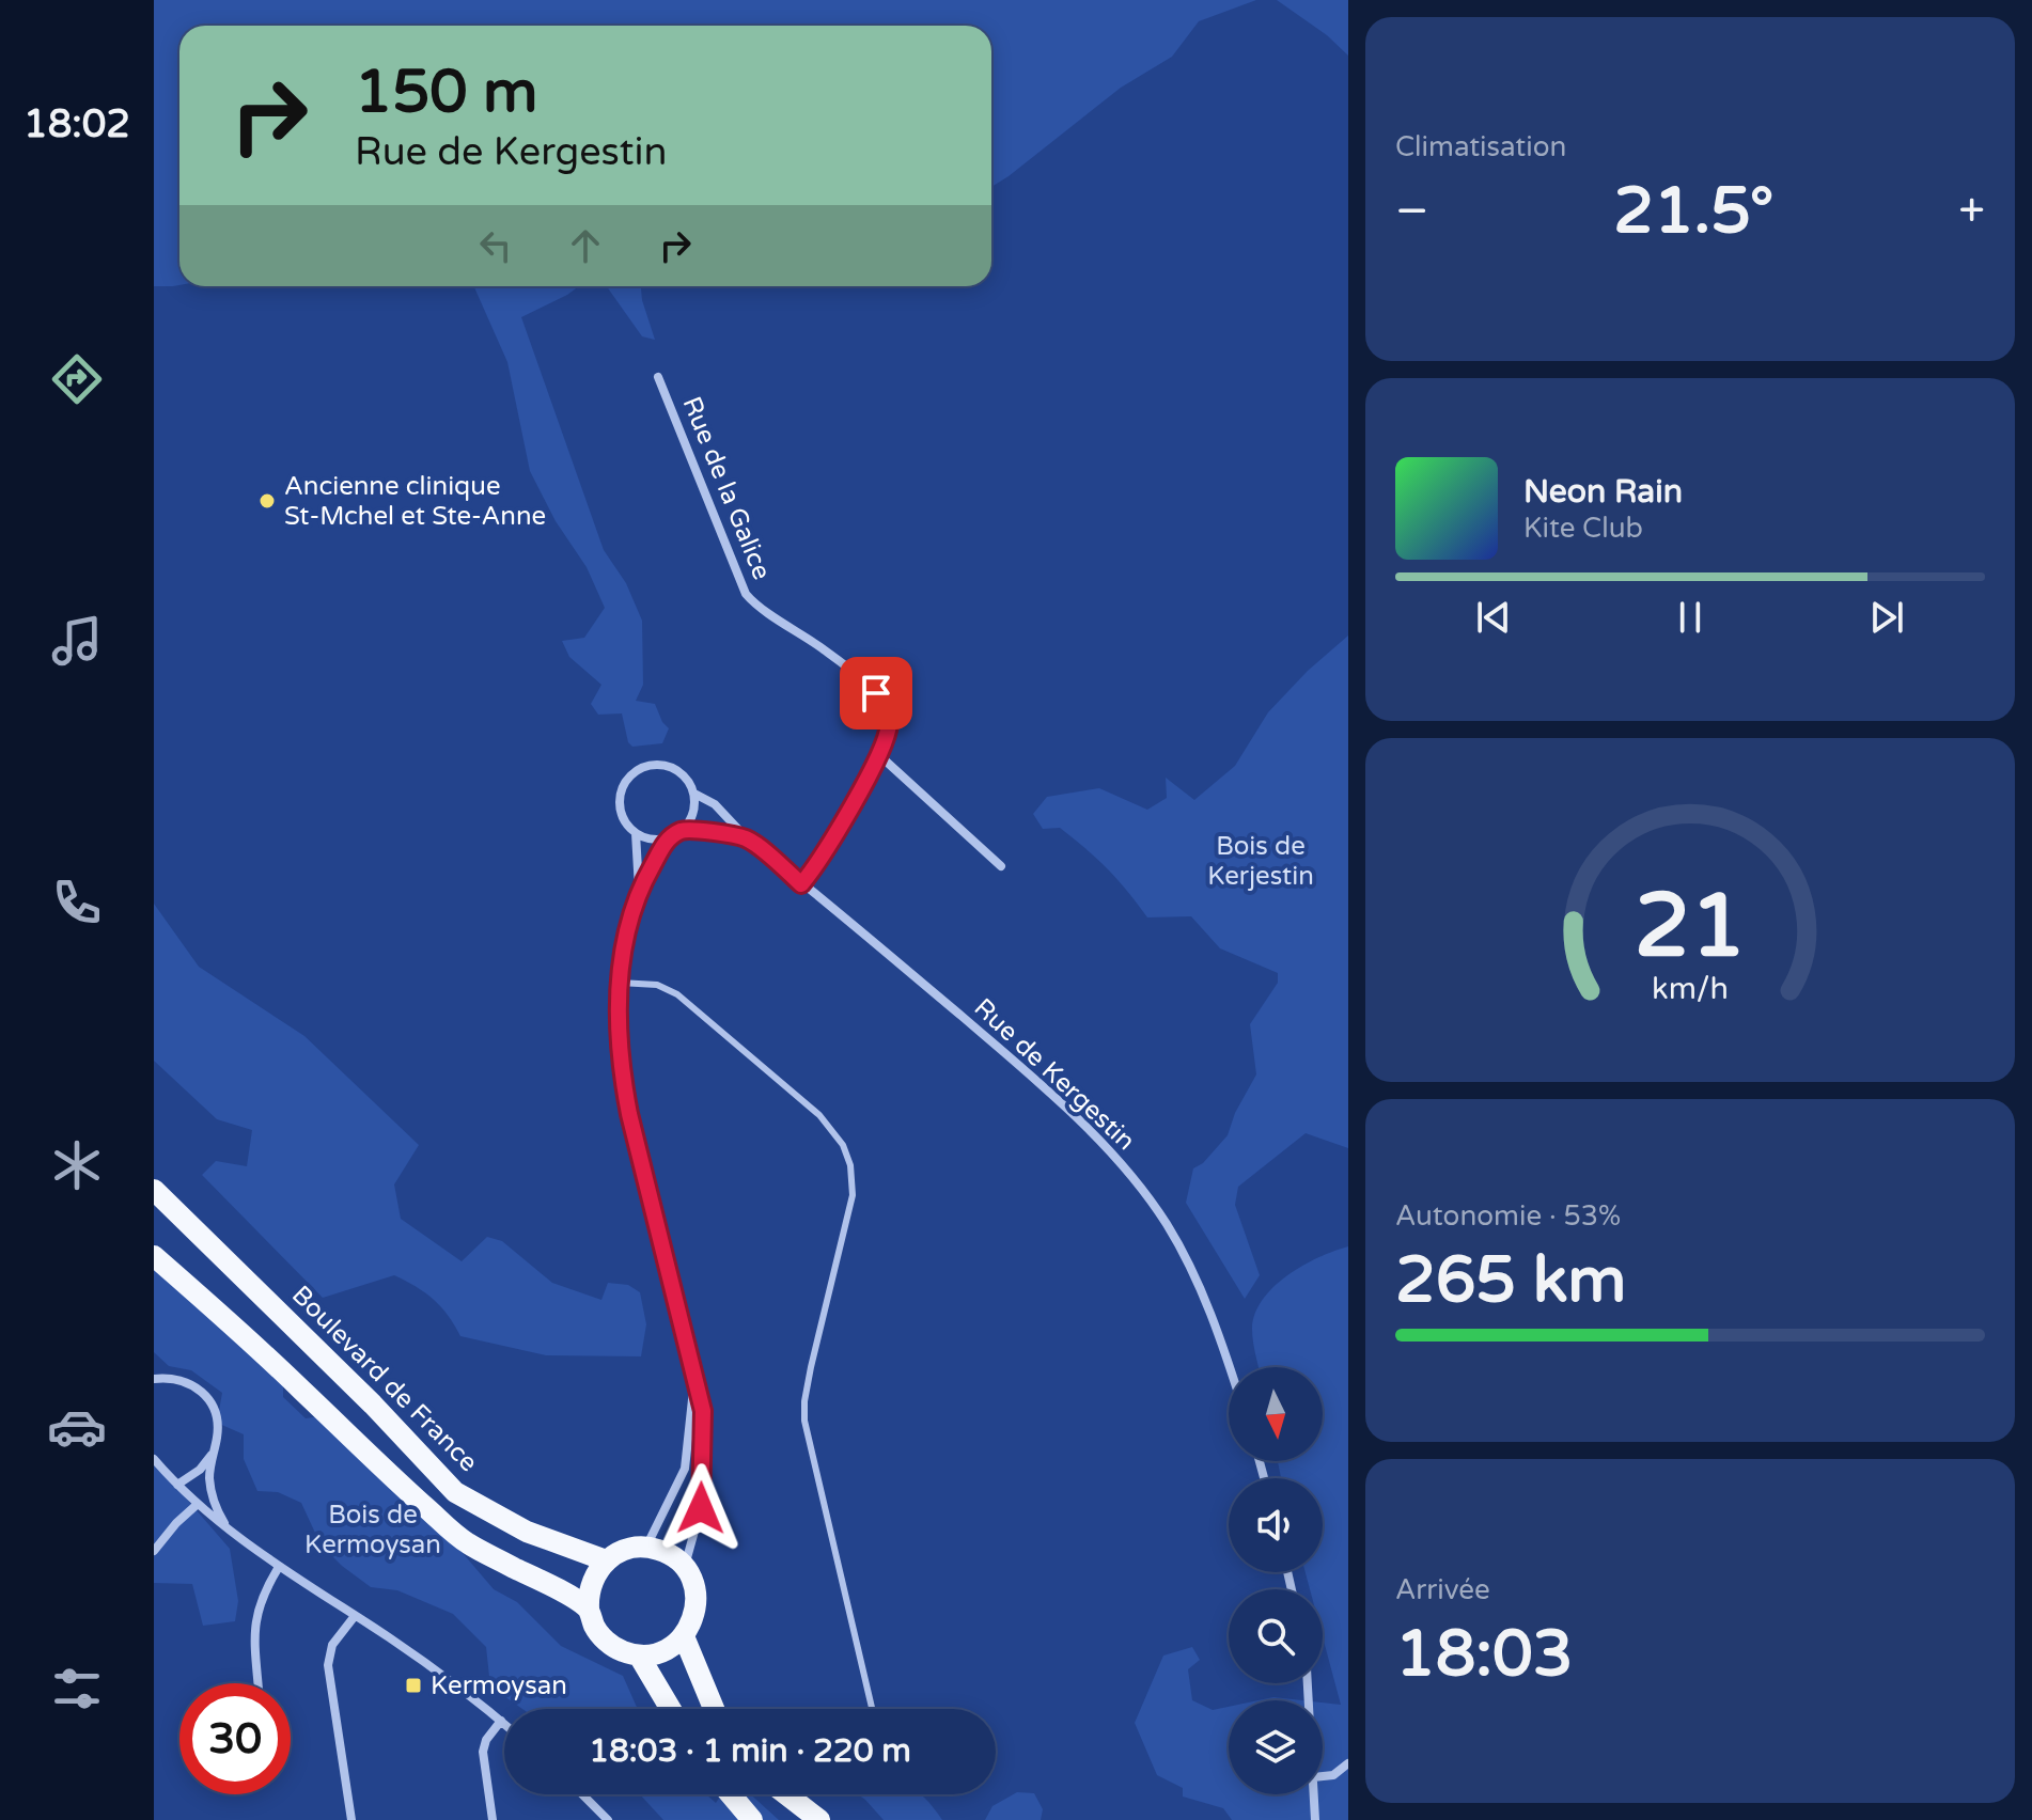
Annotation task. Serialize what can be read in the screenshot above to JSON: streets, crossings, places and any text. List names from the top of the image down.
{
  "streets": {
    "main road": ["Boulevard de France"],
    "street": ["Rue de la Galice", "Rue de Kergestin"]
  },
  "crossings": [
    ["Rue de la Galice", "Rue de Kergestin"]
  ],
  "parks": ["Bois de Kerjestin", "Bois de Kermoysan"],
  "places": {
    "other": ["Ancienne clinique St-Mchel et Ste-Anne"],
    "transit": ["Kermoysan"]
  },
  "north": "bottom",
  "page": {
    "tabs": "18:02",
    "tile": [
      "Climatisation",
      ["Autonomie · 53%", "265 km"],
      ["Arrivée", "18:03"]
    ],
    "turn": ["150 m", "Rue de Kergestin"],
    "heat": ["−", "21.5°", "+"],
    "song": ["Neon Rain", "Kite Club"],
    "limit": "30",
    "trip": "18:03 · 1 min · 220 m",
    "gauge": ["21", "km/h"]
  }
}
